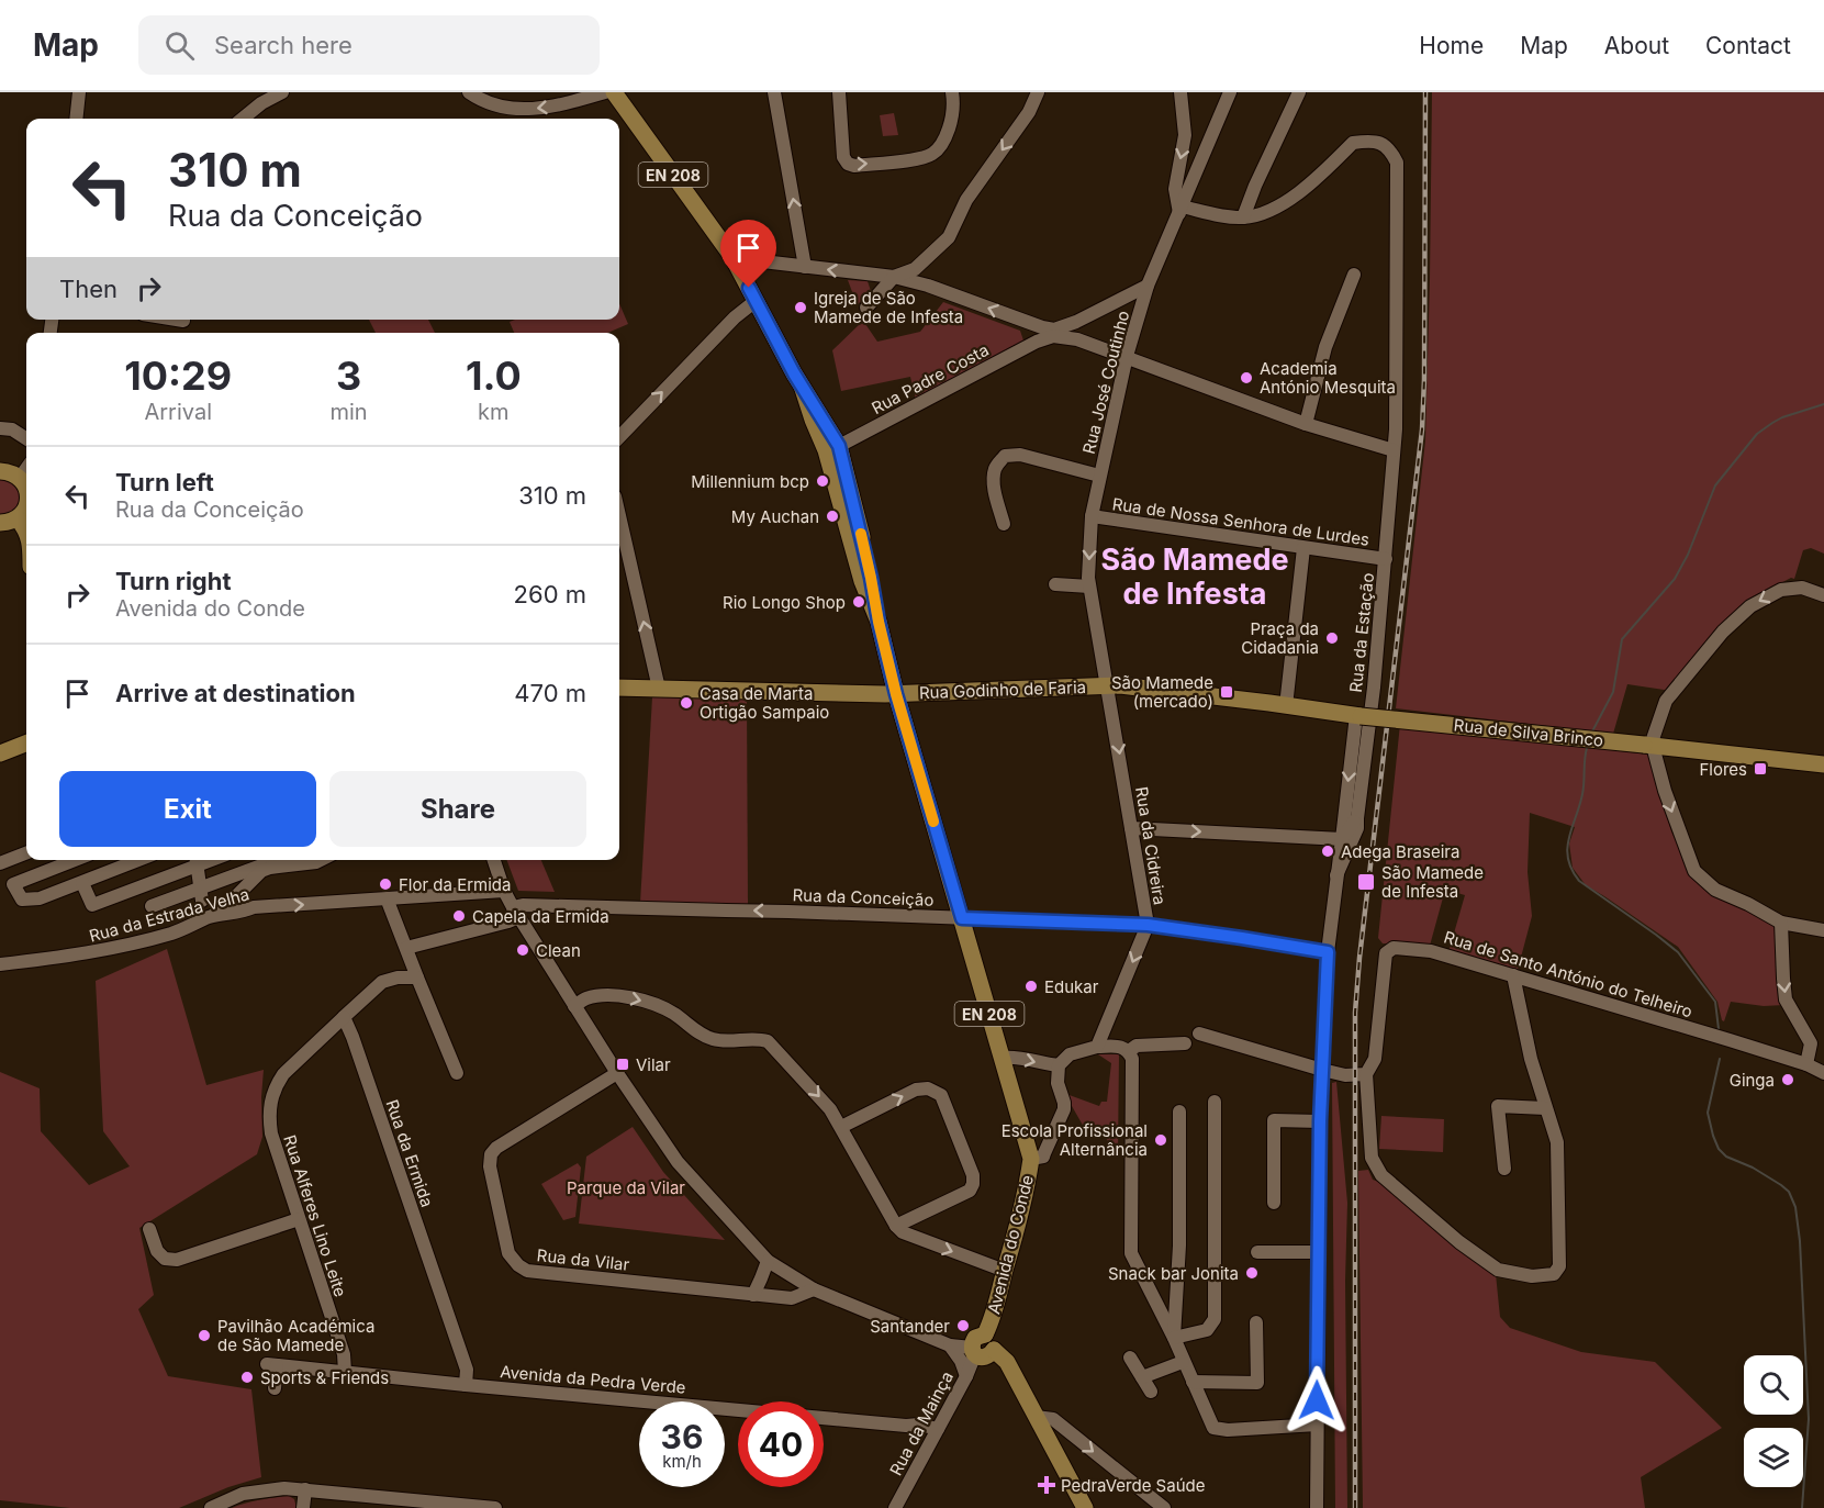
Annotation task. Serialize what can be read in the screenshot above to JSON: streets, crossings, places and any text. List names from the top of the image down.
{
  "streets": {
    "main road": [
      "EN 208",
      "Rua Godinho de Faria",
      "Rua de Silva Brinco",
      "Avenida do Conde"
    ],
    "street": [
      "Rua Padre Costa",
      "Rua José Coutinho",
      "Rua de Nossa Senhora de Lurdes",
      "Rua da Estação",
      "Rua da Cidreira",
      "Rua da Conceição",
      "Rua da Estrada Velha",
      "Rua de Santo António do Telheiro",
      "Rua da Ermida",
      "Rua Alferes Lino Leite",
      "Rua da Vilar",
      "Avenida da Pedra Verde",
      "Rua da Mainça"
    ]
  },
  "crossings": [
    ["EN 208", "Avenida do Conde"],
    ["Rua Padre Costa", "Rua José Coutinho"],
    ["Rua Padre Costa", "Avenida do Conde"],
    ["Rua José Coutinho", "Rua de Nossa Senhora de Lurdes"],
    ["Rua José Coutinho", "Rua Godinho de Faria"],
    ["Rua José Coutinho", "Rua da Cidreira"],
    ["Rua de Nossa Senhora de Lurdes", "Rua da Estação"],
    ["Rua da Estação", "Rua de Silva Brinco"],
    ["Rua da Estação", "Rua da Conceição"],
    ["Rua Godinho de Faria", "Rua de Silva Brinco"],
    ["Rua Godinho de Faria", "Rua da Cidreira"],
    ["Rua Godinho de Faria", "Avenida do Conde"],
    ["Rua da Cidreira", "Rua da Conceição"],
    ["Rua da Conceição", "Avenida do Conde"],
    ["Rua da Ermida", "Rua Alferes Lino Leite"],
    ["Rua da Ermida", "Avenida da Pedra Verde"],
    ["Rua Alferes Lino Leite", "Avenida da Pedra Verde"],
    ["Avenida do Conde", "Rua da Mainça"],
    ["Avenida da Pedra Verde", "Rua da Mainça"]
  ],
  "one_way": ["Rua da Cidreira", "Rua da Conceição"],
  "districts": ["São Mamede de Infesta"],
  "parks": ["Parque da Vilar"],
  "places": {
    "other": [
      "Igreja de São Mamede de Infesta",
      "Academia António Mesquita",
      "Millennium bcp",
      "My Auchan",
      "Rio Longo Shop",
      "Praça da Cidadania",
      "Casa de Marta Ortigão Sampaio",
      "Adega Braseira",
      "Flor da Ermida",
      "Capela da Ermida",
      "Clean",
      "Edukar",
      "Ginga",
      "Escola Profissional Alternância",
      "Snack bar Jonita",
      "Santander",
      "Pavilhão Académica de São Mamede",
      "Sports & Friends"
    ],
    "transit": [
      "São Mamede (mercado)",
      "Flores",
      "São Mamede de Infesta",
      "Vilar"
    ],
    "health": ["PedraVerde Saúde"]
  },
  "page": {
    "header": "Map",
    "search": "Search here",
    "nav": [
      "Home",
      "Map",
      "About",
      "Contact"
    ],
    "turn": ["310 m", "Rua da Conceição"],
    "then": "Then",
    "eta": [
      "10:29",
      "Arrival",
      "3",
      "min",
      "1.0",
      "km"
    ],
    "list": [
      {
        "name": "Turn left",
        "note": "Rua da Conceição",
        "value": "310 m"
      },
      {
        "name": "Turn right",
        "note": "Avenida do Conde",
        "value": "260 m"
      },
      {
        "name": "Arrive at destination",
        "value": "470 m"
      }
    ],
    "buttons": ["Exit", "Share"],
    "speed": "36 km/h",
    "limit": "40"
  }
}
